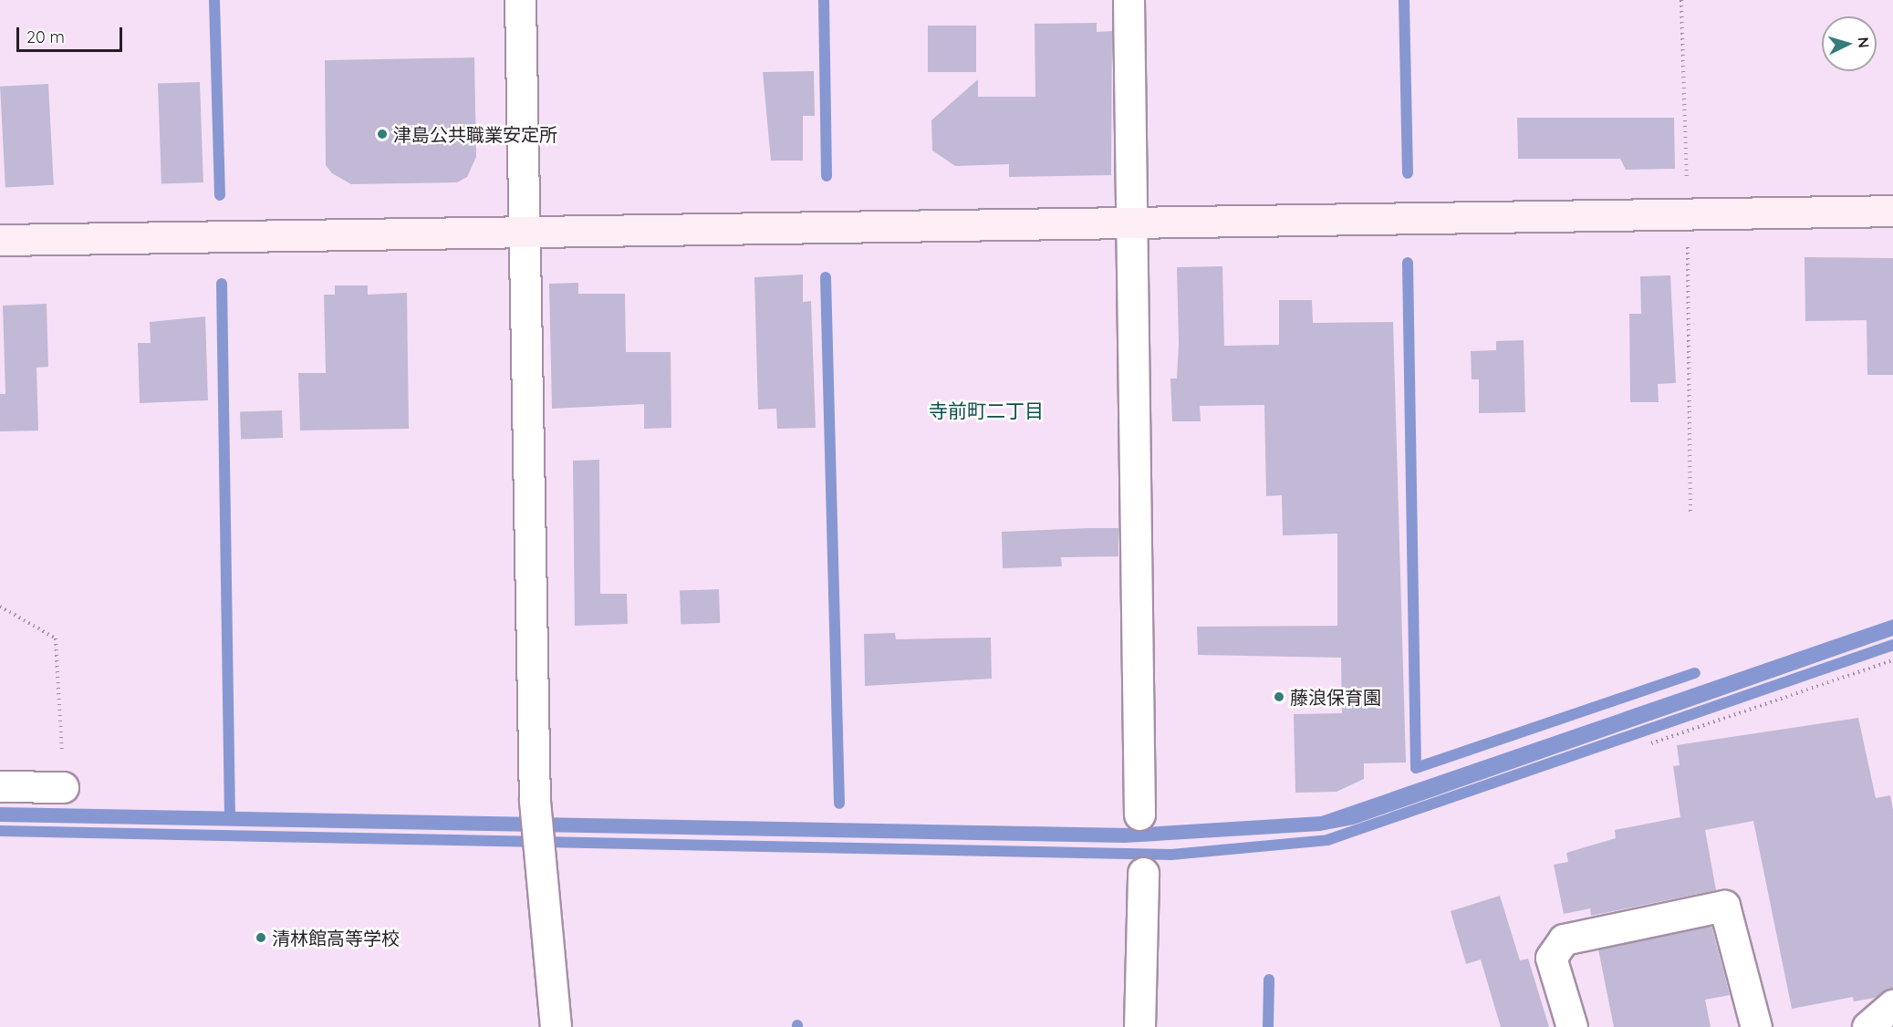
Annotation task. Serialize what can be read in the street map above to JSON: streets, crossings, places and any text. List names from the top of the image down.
{
  "districts": ["寺前町二丁目"],
  "places": ["津島公共職業安定所", "藤浪保育園", "清林館高等学校"],
  "scale_bar": "20 m",
  "north": "right"
}
